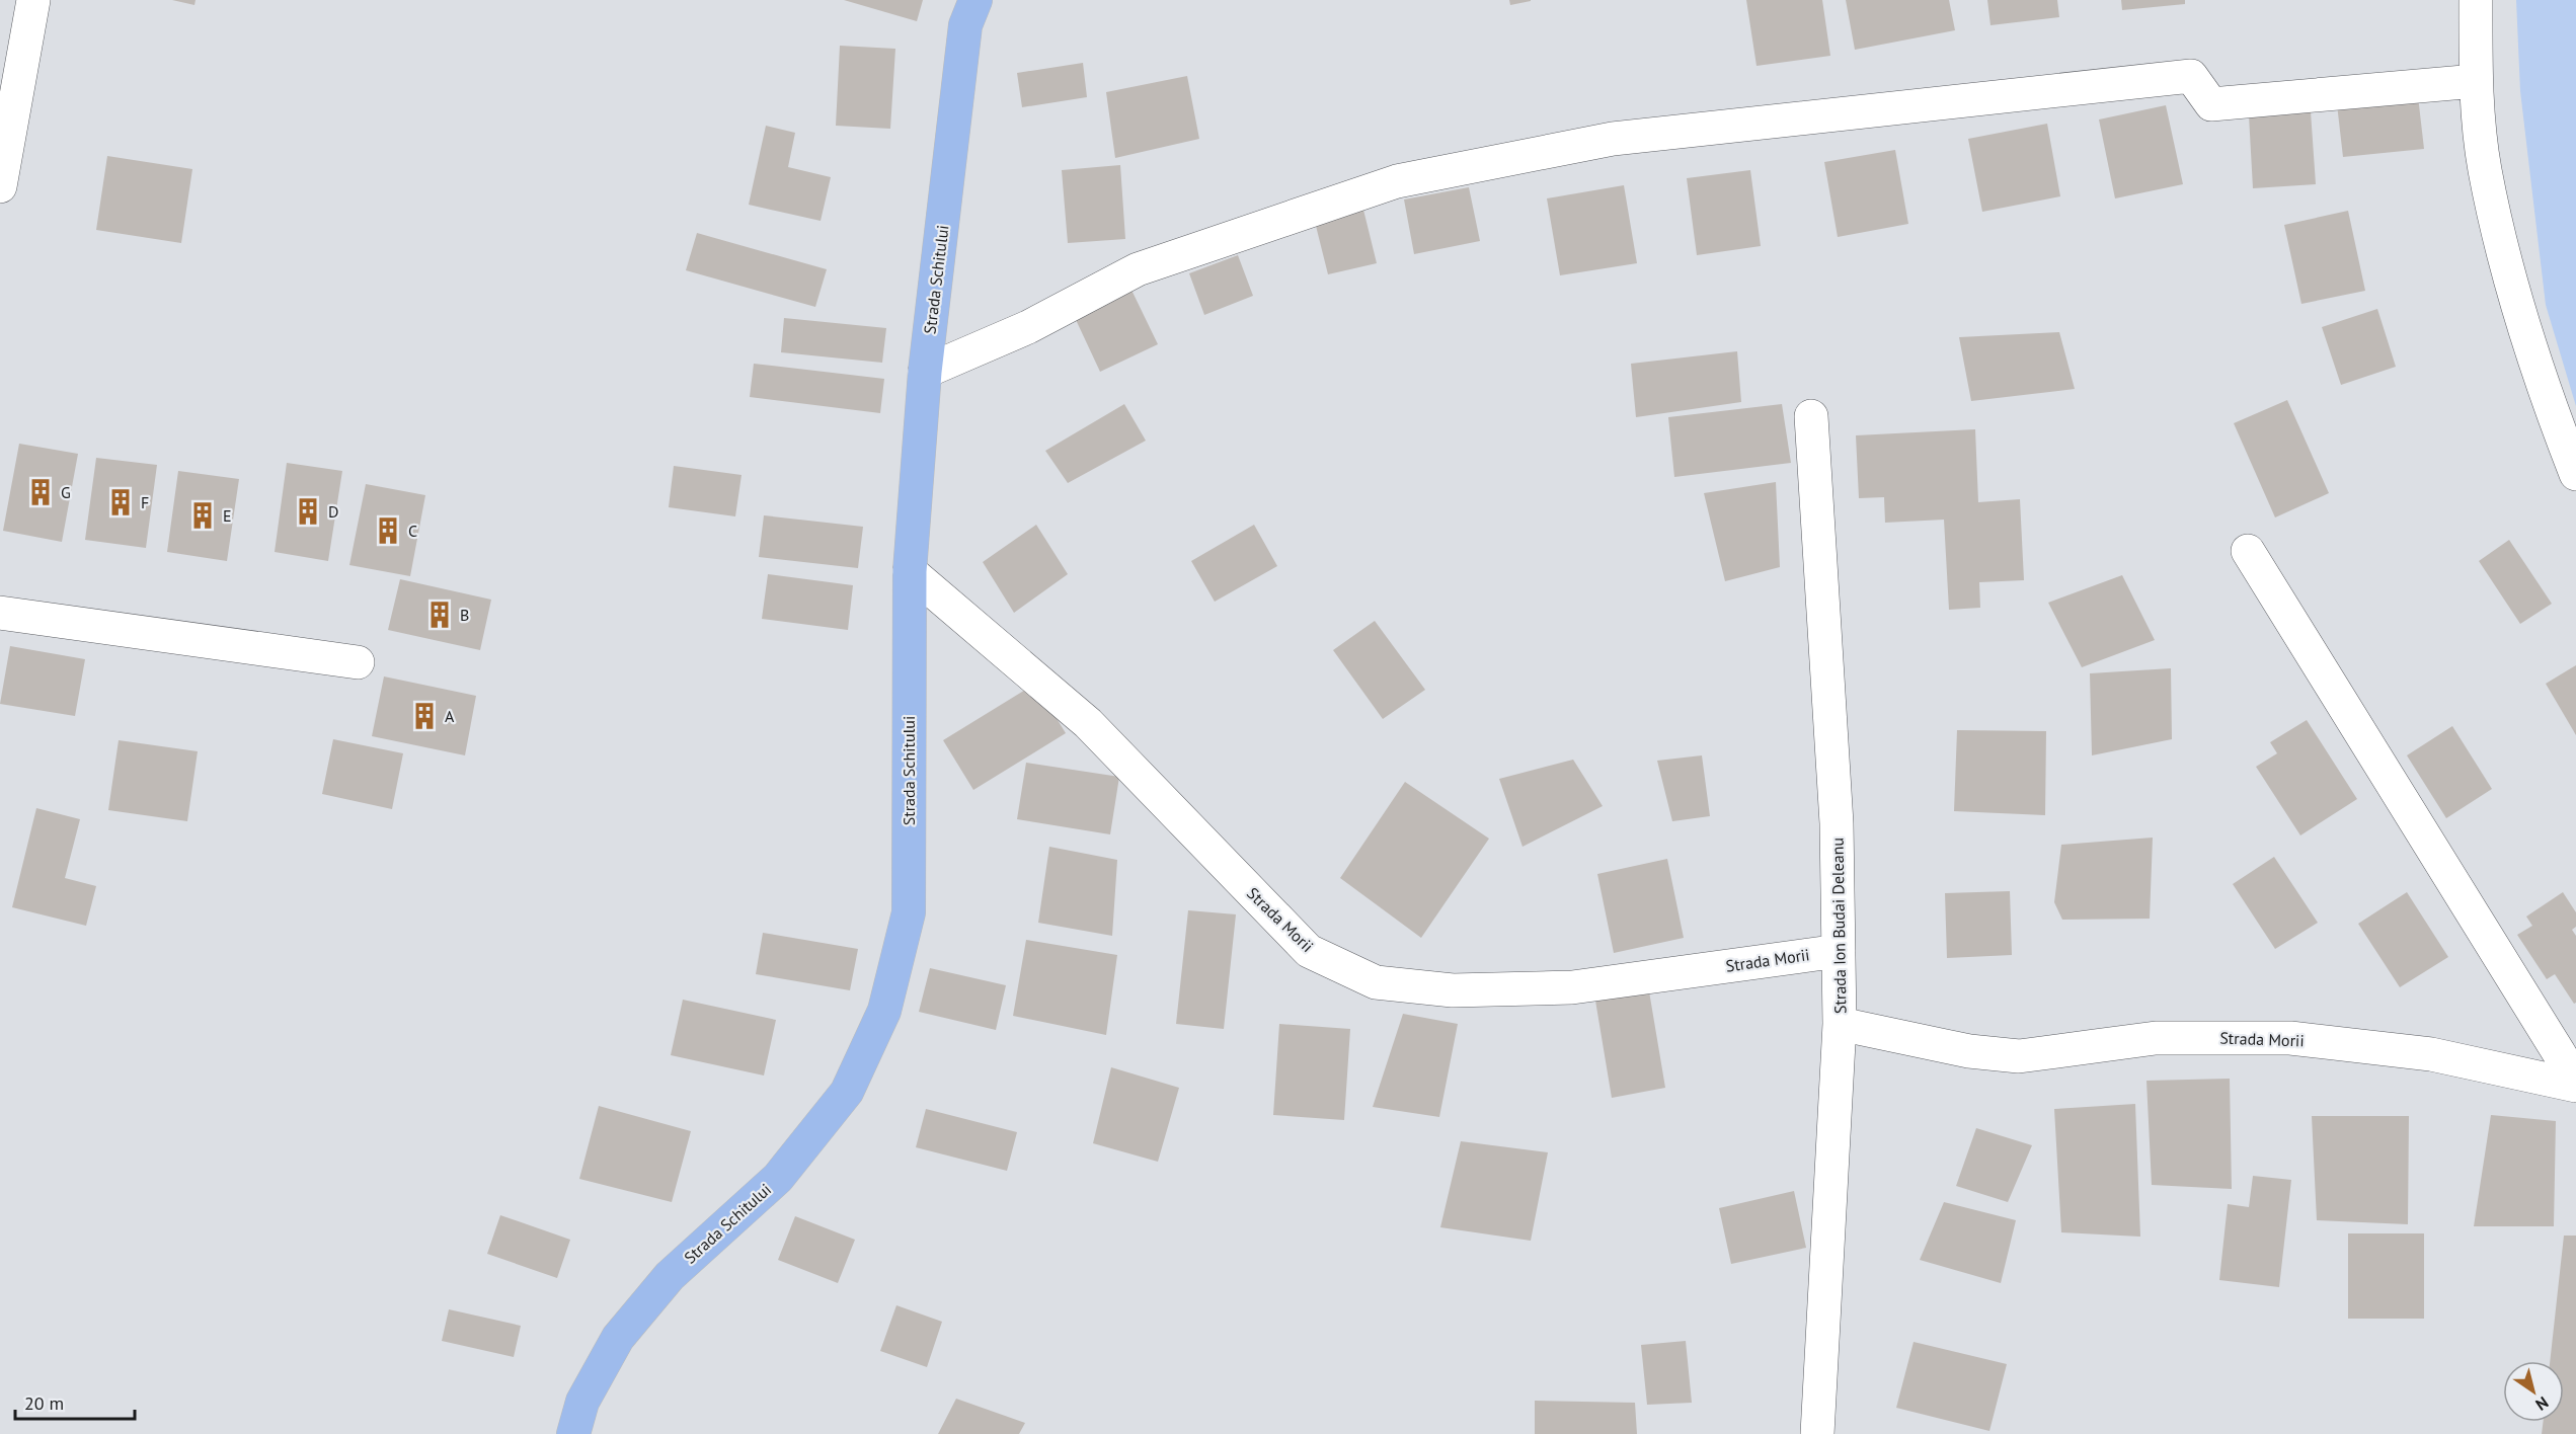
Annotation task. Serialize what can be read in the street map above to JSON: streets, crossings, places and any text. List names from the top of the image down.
{
  "streets": {
    "main road": ["Strada Schitului"],
    "street": ["Strada Morii", "Strada Ion Budai Deleanu"]
  },
  "crossings": [
    ["Strada Schitului", "Strada Morii"],
    ["Strada Morii", "Strada Ion Budai Deleanu"]
  ],
  "places": {
    "building": [
      "G",
      "F",
      "D",
      "E",
      "C",
      "B",
      "A"
    ]
  },
  "scale_bar": "20 m",
  "north": "bottom right"
}
